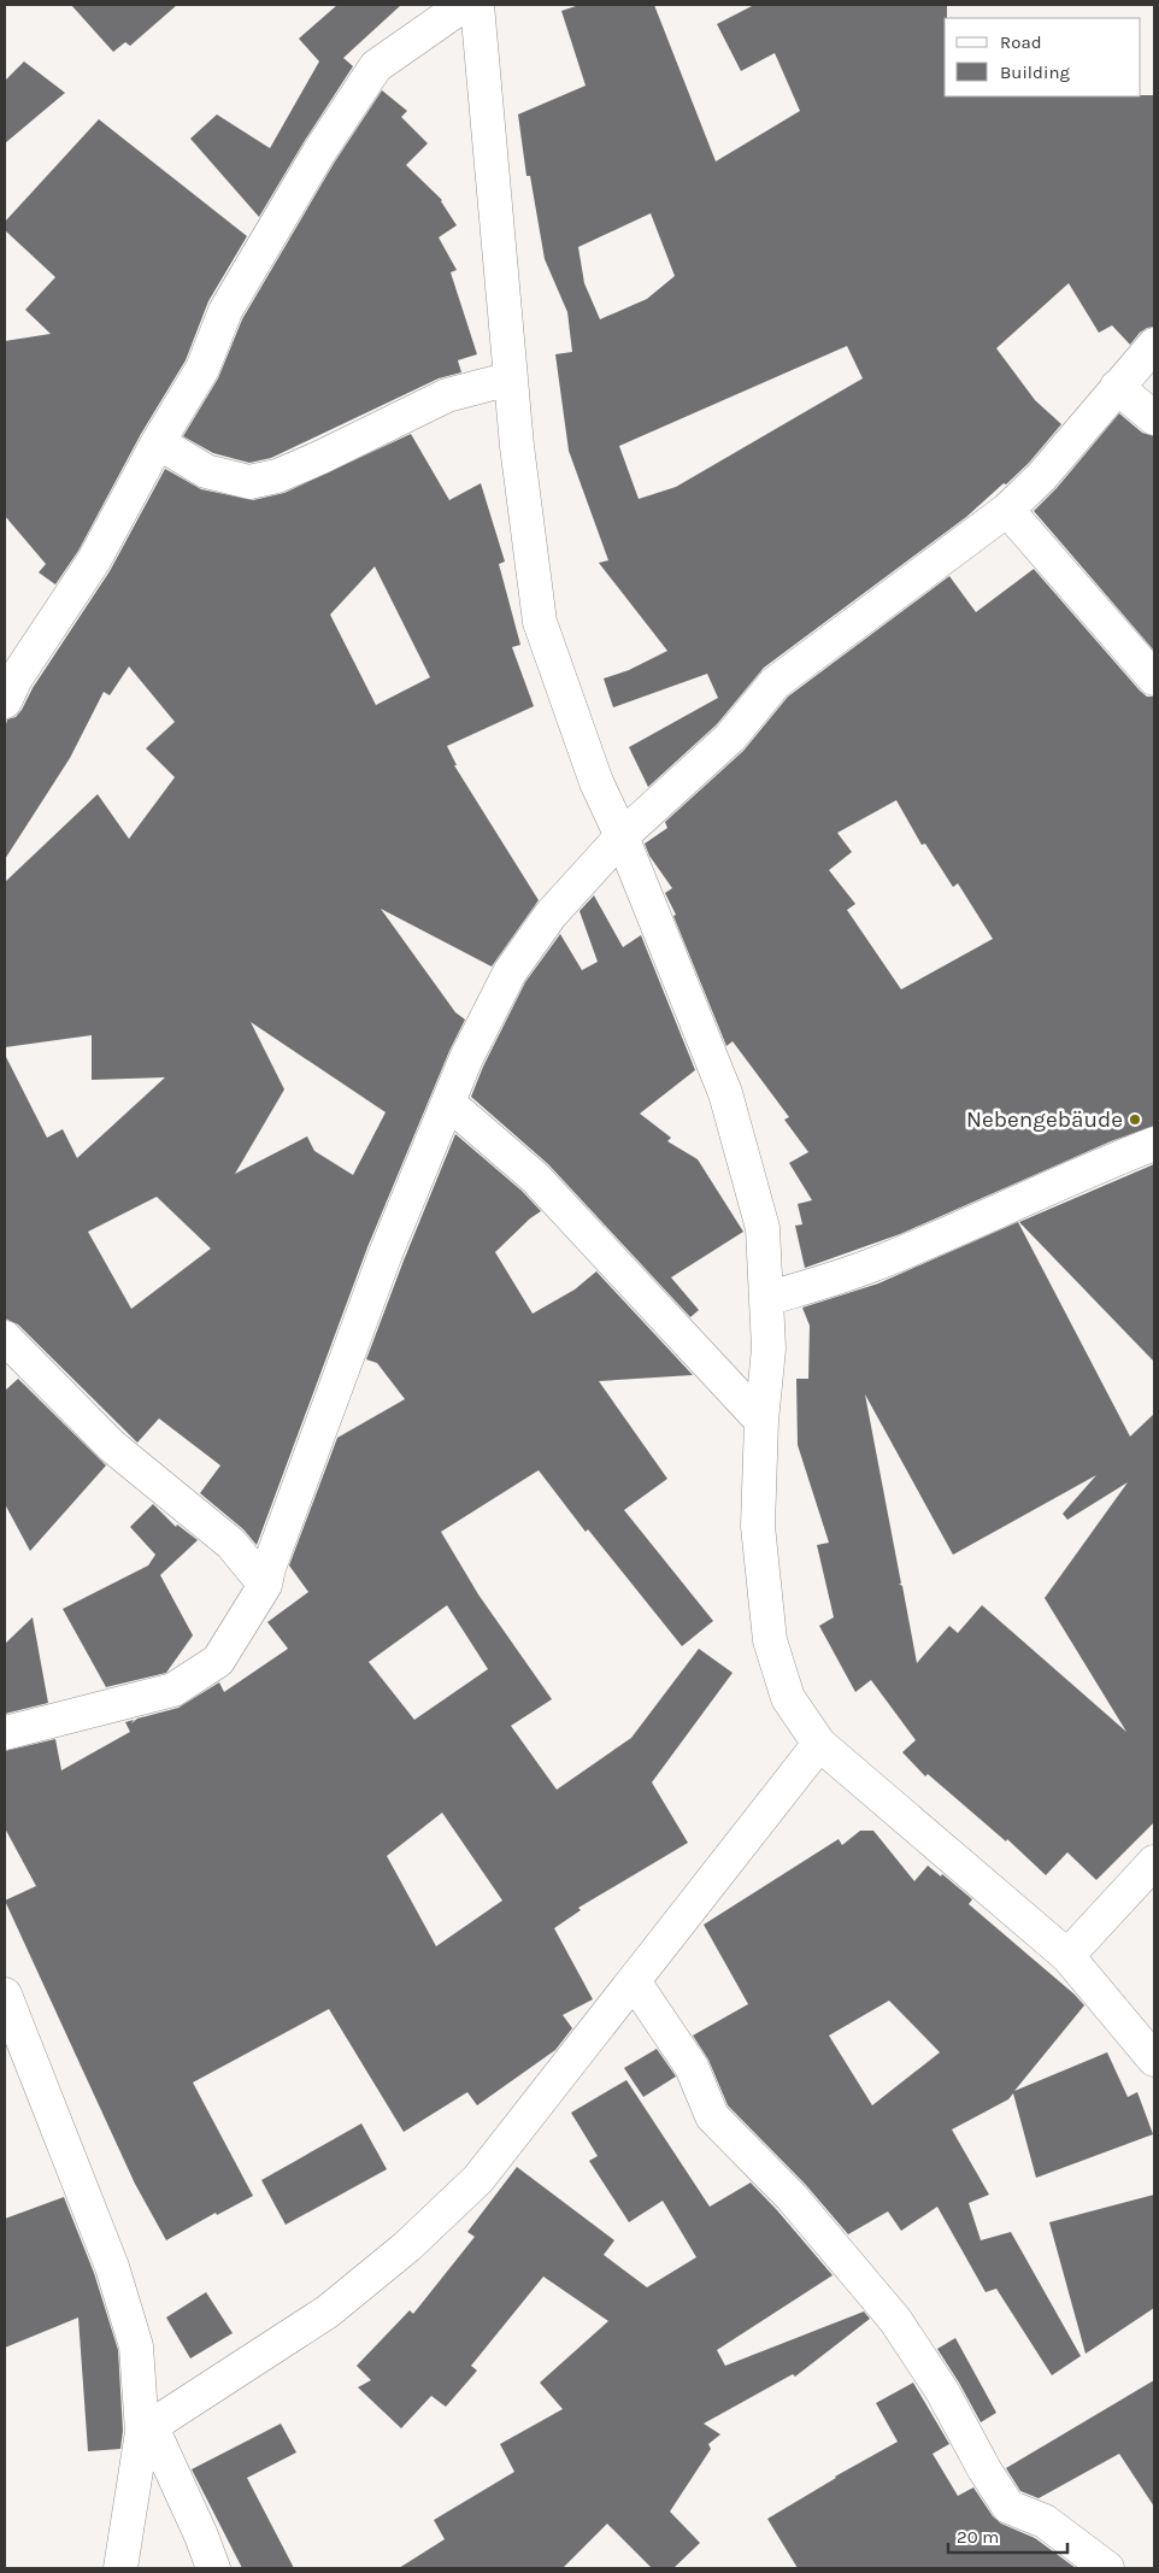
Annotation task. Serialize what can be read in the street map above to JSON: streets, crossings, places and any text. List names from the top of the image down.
{
  "places": ["Nebengebäude"],
  "legend": ["Road", "Building"],
  "scale_bar": "20 m"
}
